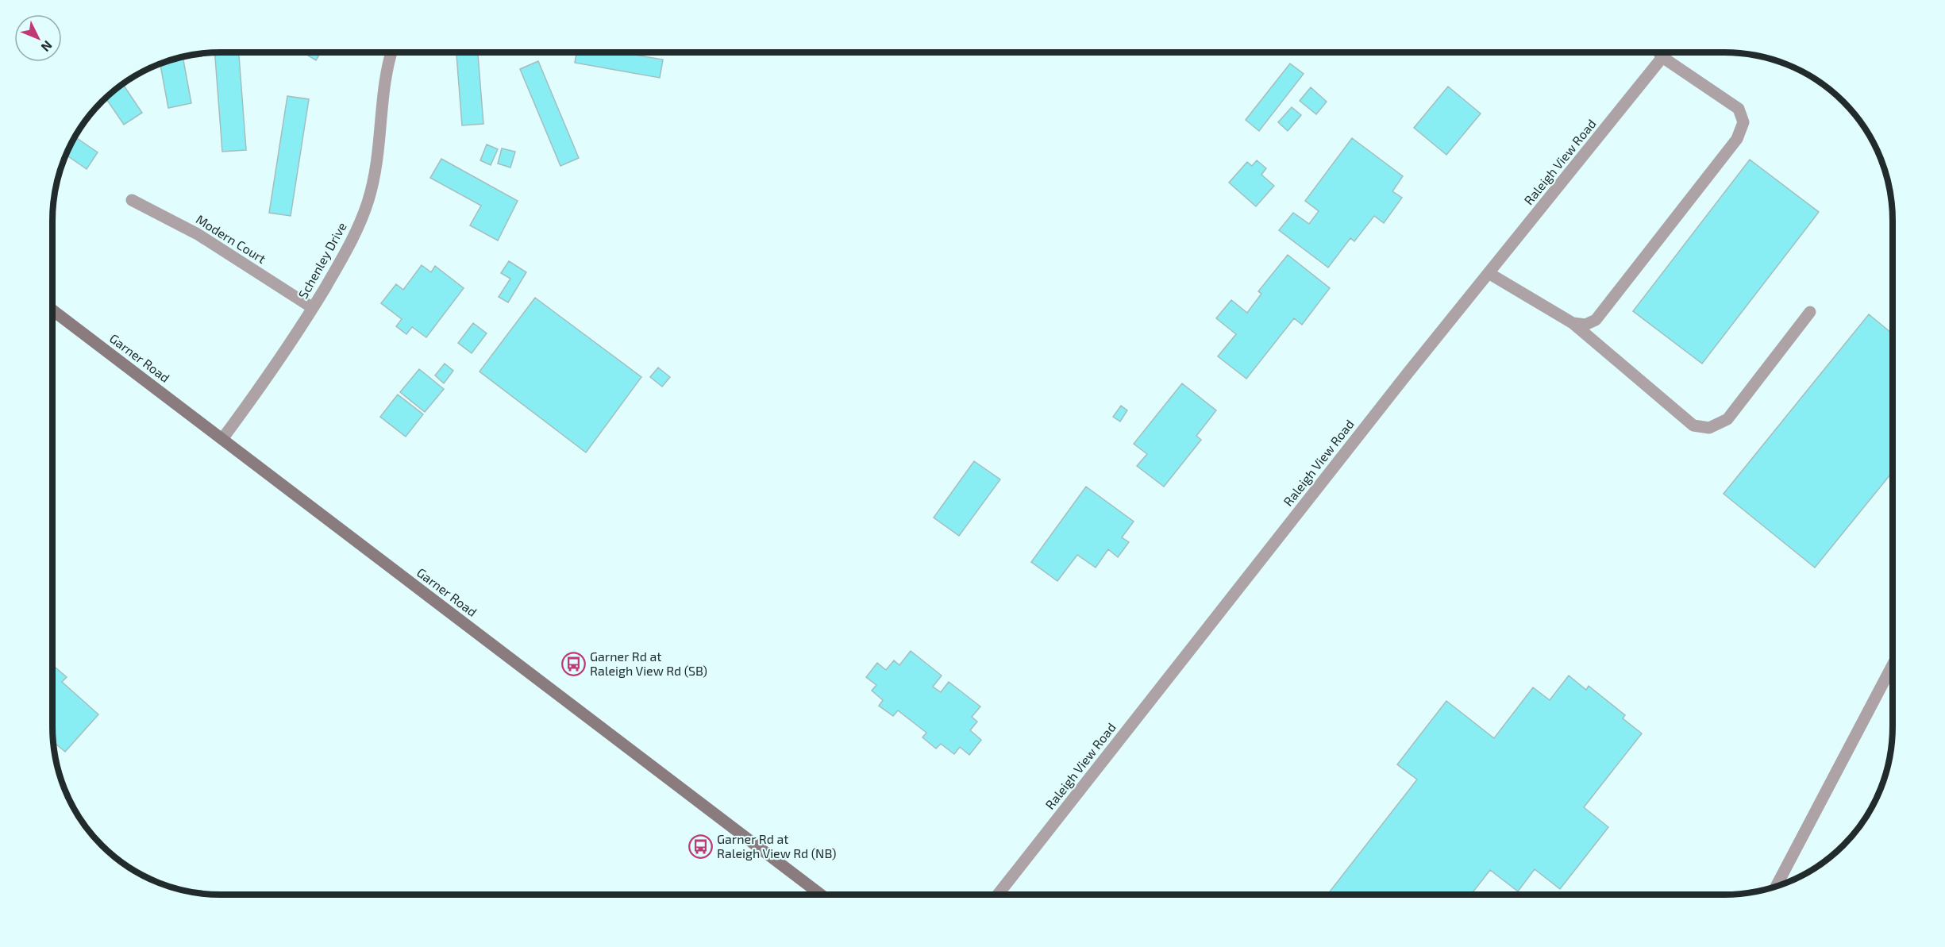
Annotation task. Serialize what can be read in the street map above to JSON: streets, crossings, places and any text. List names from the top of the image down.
{
  "streets": {
    "main road": ["Garner Road"],
    "street": ["Raleigh View Road", "Modern Court", "Schenley Drive"]
  },
  "crossings": [
    ["Modern Court", "Schenley Drive"],
    ["Schenley Drive", "Garner Road"]
  ],
  "places": {
    "bus stop": ["Garner Rd at Raleigh View Rd (SB)", "Garner Rd at Raleigh View Rd (NB)"]
  },
  "north": "bottom right"
}
